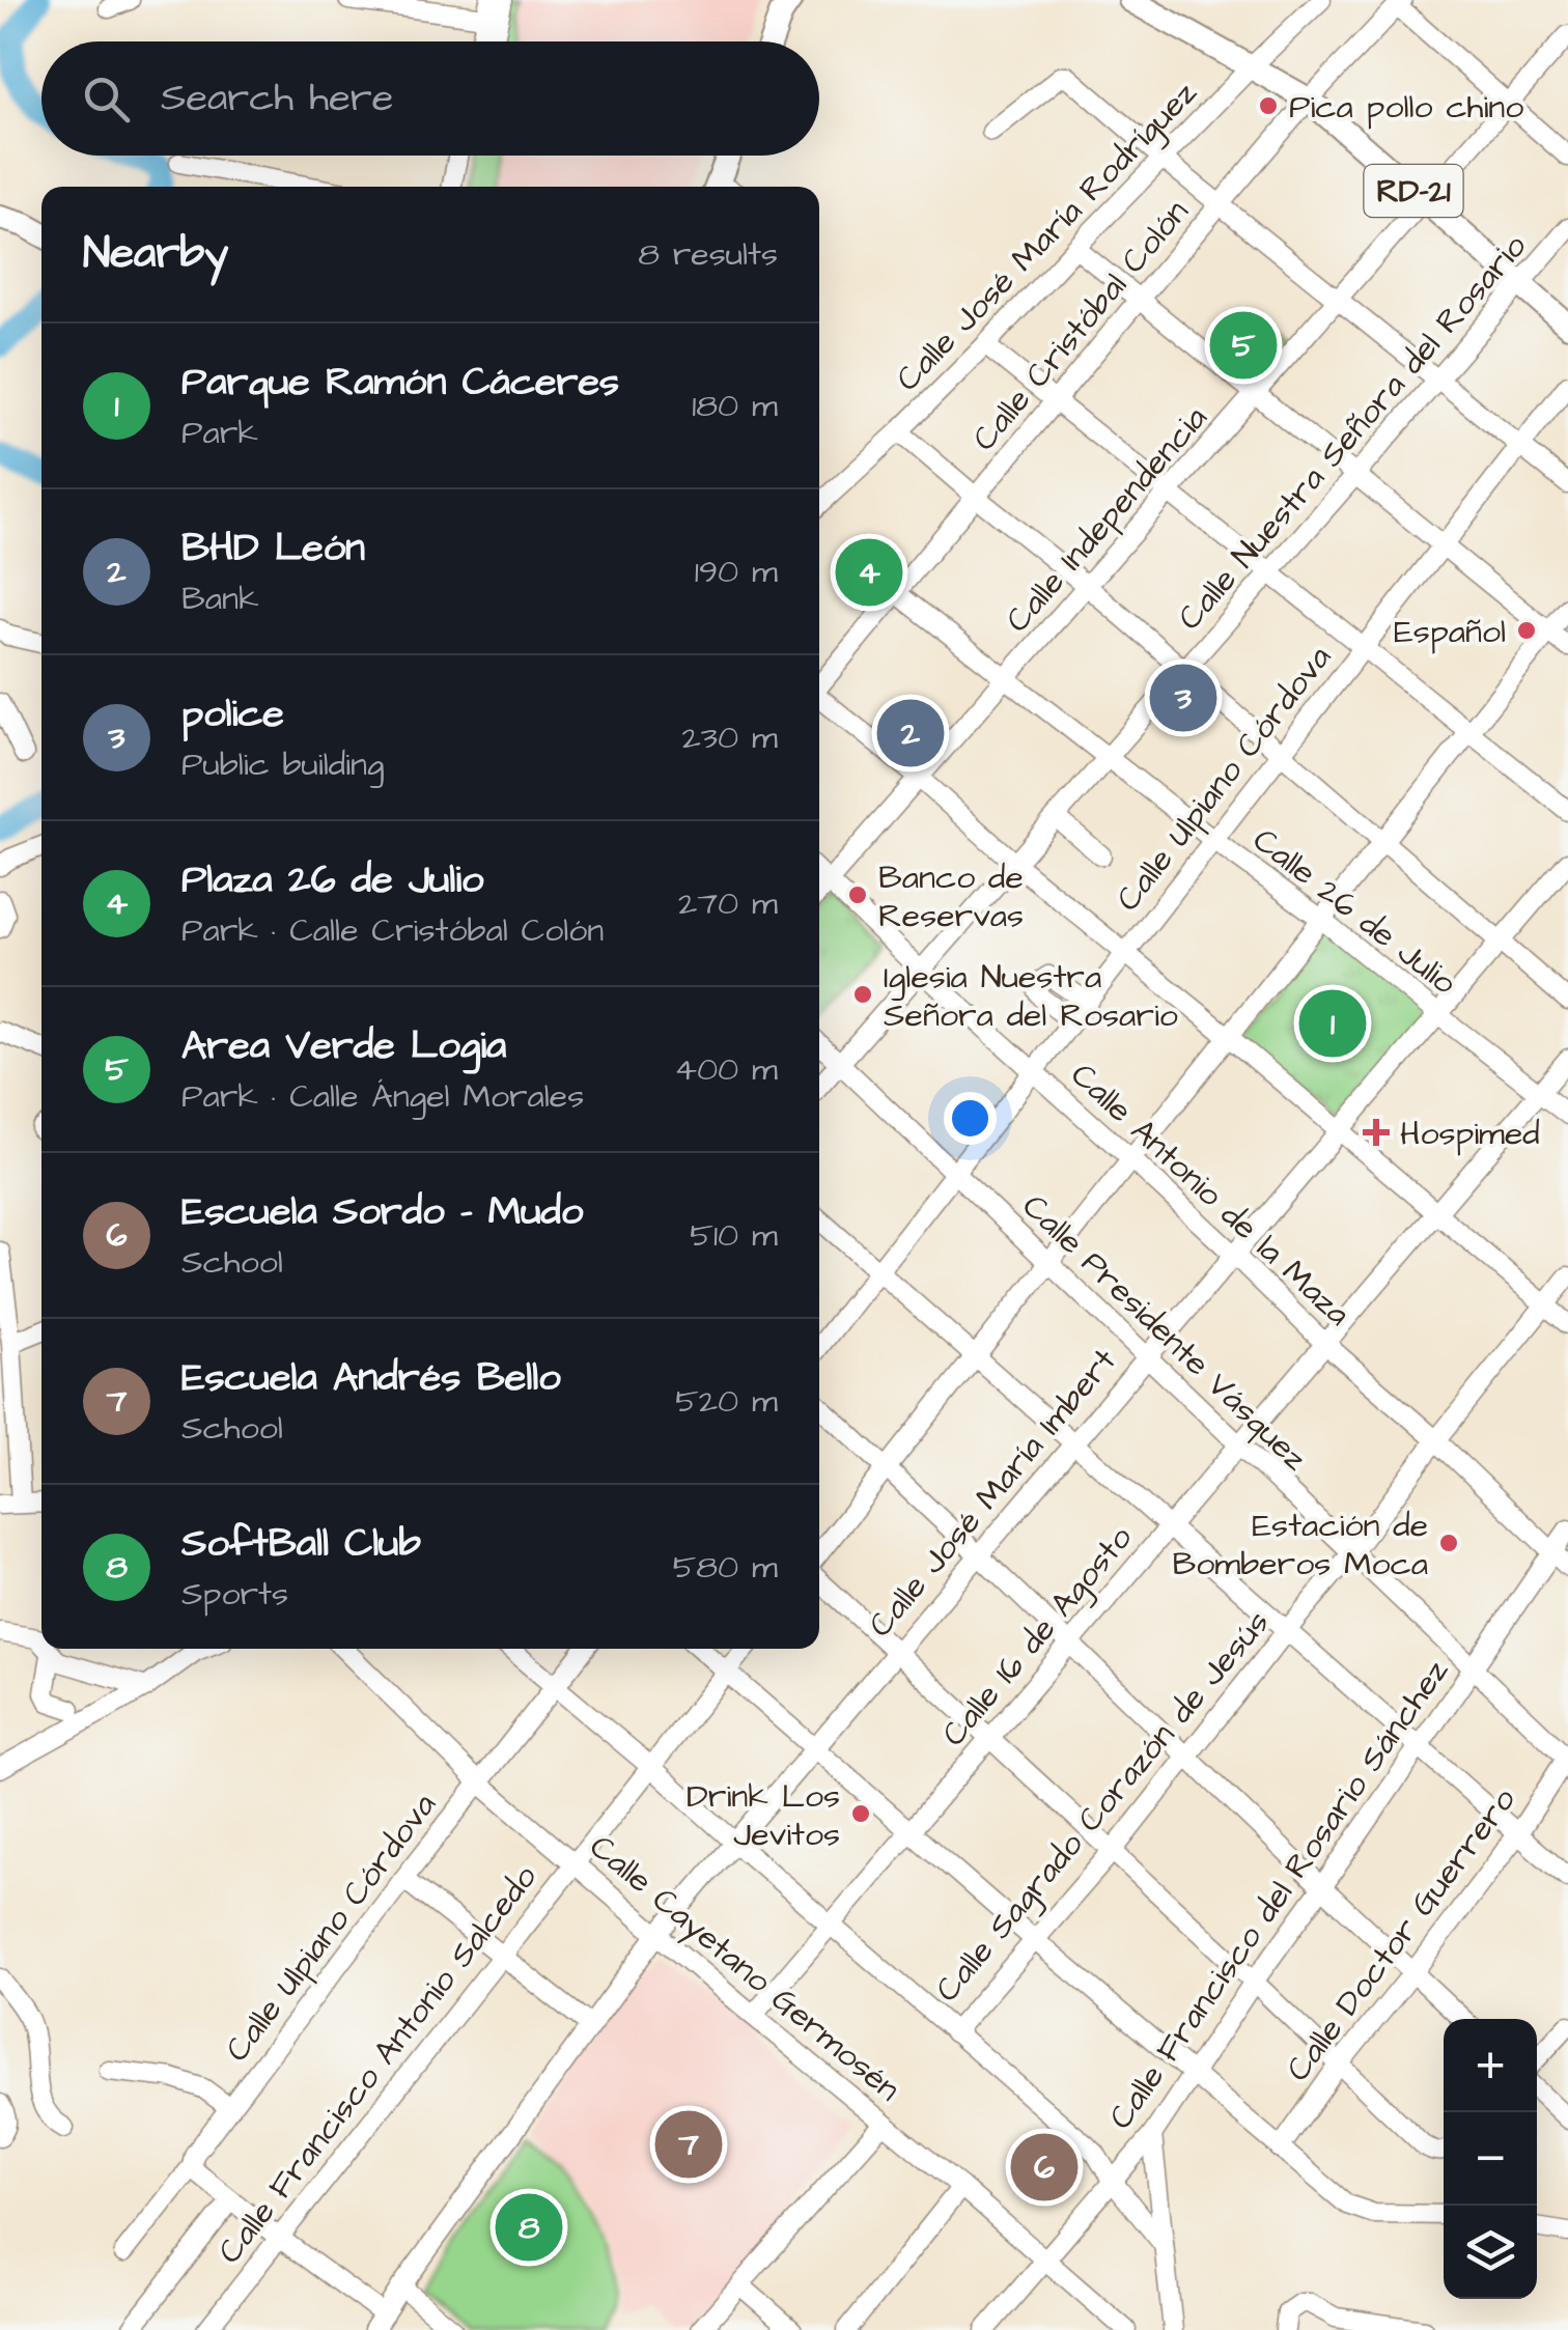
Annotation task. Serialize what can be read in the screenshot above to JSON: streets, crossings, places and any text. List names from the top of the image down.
{
  "streets": {
    "main road": ["RD-21"],
    "street": [
      "Calle José María Rodríguez",
      "Calle Cristóbal Colón",
      "Calle Nuestra Señora del Rosario",
      "Calle Independencia",
      "Calle Ulpiano Córdova",
      "Calle 26 de Julio",
      "Calle Antonio de la Maza",
      "Calle Presidente Vásquez",
      "Calle José María Imbert",
      "Calle 16 de Agosto",
      "Calle Sagrado Corazón de Jesús",
      "Calle Francisco del Rosario Sánchez",
      "Calle Doctor Guerrero",
      "Calle Cayetano Germosén",
      "Calle Francisco Antonio Salcedo"
    ]
  },
  "crossings": [
    ["RD-21", "Calle José María Rodríguez"],
    ["RD-21", "Calle Cristóbal Colón"],
    ["RD-21", "Calle Nuestra Señora del Rosario"],
    ["RD-21", "Calle Independencia"],
    ["Calle Cristóbal Colón", "Calle 26 de Julio"],
    ["Calle Nuestra Señora del Rosario", "Calle 26 de Julio"],
    ["Calle Nuestra Señora del Rosario", "Calle Antonio de la Maza"],
    ["Calle Nuestra Señora del Rosario", "Calle Presidente Vásquez"],
    ["Calle Independencia", "Calle 26 de Julio"],
    ["Calle Independencia", "Calle Antonio de la Maza"],
    ["Calle Ulpiano Córdova", "Calle 26 de Julio"],
    ["Calle Ulpiano Córdova", "Calle Antonio de la Maza"],
    ["Calle Ulpiano Córdova", "Calle Presidente Vásquez"],
    ["Calle Ulpiano Córdova", "Calle Cayetano Germosén"],
    ["Calle 26 de Julio", "Calle José María Imbert"],
    ["Calle 26 de Julio", "Calle 16 de Agosto"],
    ["Calle Antonio de la Maza", "Calle José María Imbert"],
    ["Calle Antonio de la Maza", "Calle 16 de Agosto"],
    ["Calle Antonio de la Maza", "Calle Sagrado Corazón de Jesús"],
    ["Calle Antonio de la Maza", "Calle Francisco del Rosario Sánchez"],
    ["Calle Presidente Vásquez", "Calle José María Imbert"],
    ["Calle Presidente Vásquez", "Calle 16 de Agosto"],
    ["Calle Presidente Vásquez", "Calle Sagrado Corazón de Jesús"],
    ["Calle Presidente Vásquez", "Calle Francisco del Rosario Sánchez"],
    ["Calle Presidente Vásquez", "Calle Doctor Guerrero"],
    ["Calle José María Imbert", "Calle Cayetano Germosén"],
    ["Calle 16 de Agosto", "Calle Cayetano Germosén"],
    ["Calle Francisco del Rosario Sánchez", "Calle Cayetano Germosén"],
    ["Calle Cayetano Germosén", "Calle Francisco Antonio Salcedo"]
  ],
  "places": {
    "other": [
      "Pica pollo chino",
      "Español",
      "Banco de Reservas",
      "Iglesia Nuestra Señora del Rosario",
      "Estación de Bomberos Moca",
      "Drink Los Jevitos"
    ],
    "health": ["Hospimed"]
  },
  "page": {
    "search": "Search here",
    "heading": ["Nearby", "8 results"],
    "pins": [
      "5",
      "4",
      "3",
      "2",
      "1",
      "7",
      "6",
      "8"
    ],
    "list": [
      {
        "mark": "1",
        "name": "Parque Ramón Cáceres",
        "note": "Park",
        "value": "180 m"
      },
      {
        "mark": "2",
        "name": "BHD León",
        "note": "Bank",
        "value": "190 m"
      },
      {
        "mark": "3",
        "name": "police",
        "note": "Public building",
        "value": "230 m"
      },
      {
        "mark": "4",
        "name": "Plaza 26 de Julio",
        "note": "Park · Calle Cristóbal Colón",
        "value": "270 m"
      },
      {
        "mark": "5",
        "name": "Area Verde Logia",
        "note": "Park · Calle Ángel Morales",
        "value": "400 m"
      },
      {
        "mark": "6",
        "name": "Escuela Sordo - Mudo",
        "note": "School",
        "value": "510 m"
      },
      {
        "mark": "7",
        "name": "Escuela Andrés Bello",
        "note": "School",
        "value": "520 m"
      },
      {
        "mark": "8",
        "name": "SoftBall Club",
        "note": "Sports",
        "value": "580 m"
      }
    ],
    "map_buttons": ["+", "−"]
  }
}
